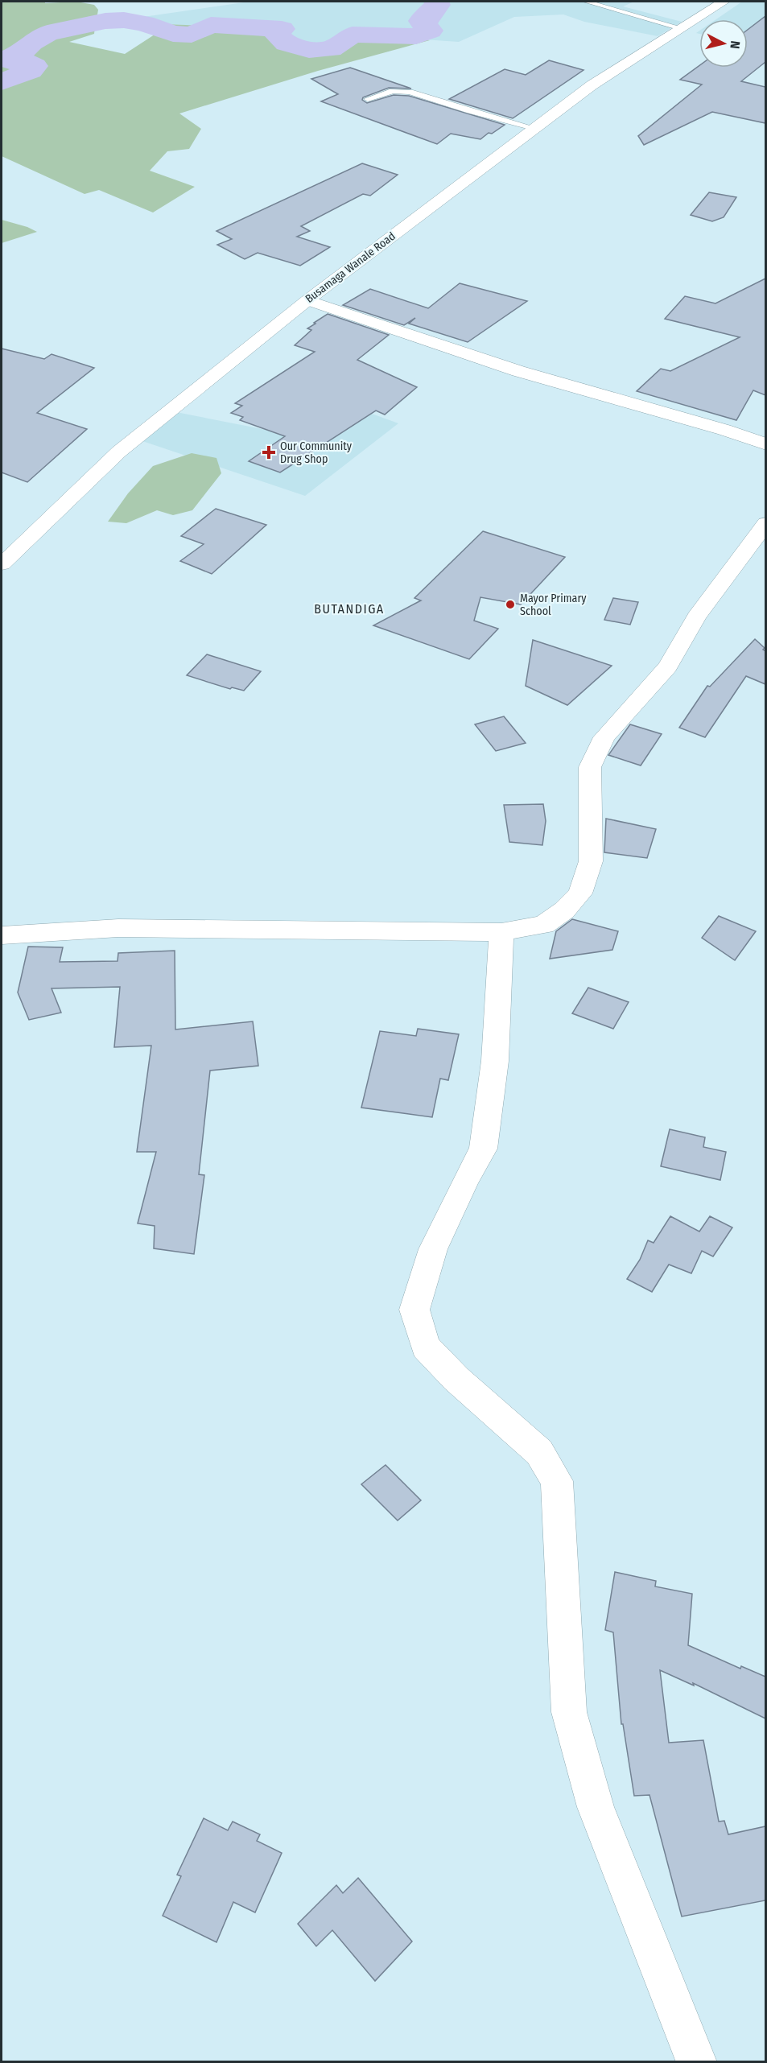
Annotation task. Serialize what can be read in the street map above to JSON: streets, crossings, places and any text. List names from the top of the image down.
{
  "streets": {
    "street": ["Busamaga Wanale Road"]
  },
  "districts": ["BUTANDIGA"],
  "places": {
    "health": ["Our Community Drug Shop"],
    "other": ["Mayor Primary School"]
  },
  "north": "right"
}
